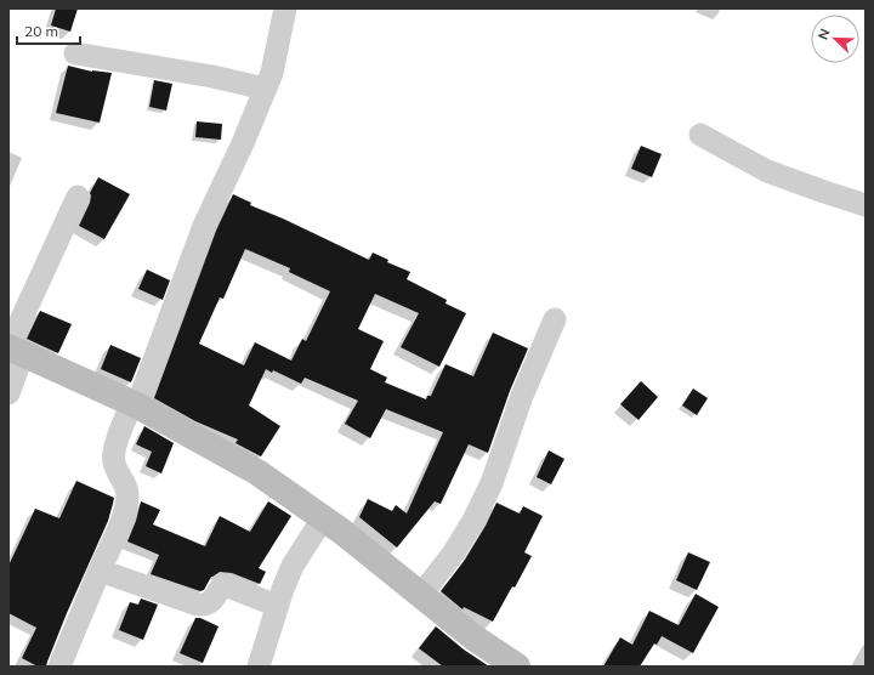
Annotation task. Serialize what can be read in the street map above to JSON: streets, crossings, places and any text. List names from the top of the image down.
{
  "scale_bar": "20 m",
  "north": "top left"
}
